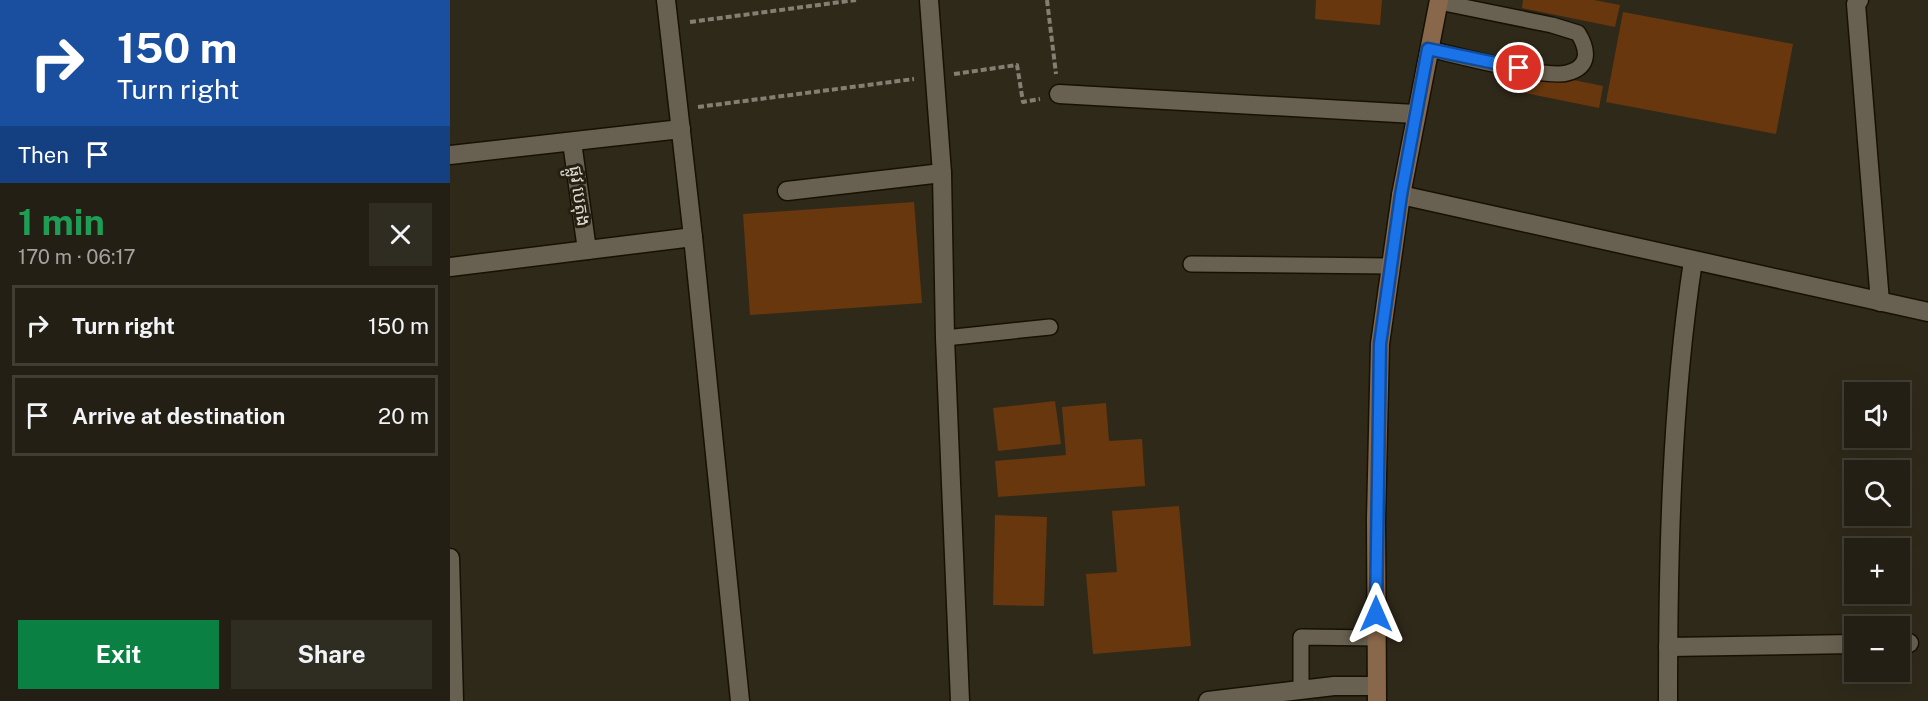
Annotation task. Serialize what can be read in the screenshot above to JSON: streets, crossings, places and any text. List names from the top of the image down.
{
  "streets": {
    "street": ["ផ្លូវ បេតុង"]
  },
  "page": {
    "turn": ["150 m", "Turn right"],
    "then": "Then",
    "heading": ["1 min", "170 m · 06:17"],
    "list": [
      {
        "name": "Turn right",
        "value": "150 m"
      },
      {
        "name": "Arrive at destination",
        "value": "20 m"
      }
    ],
    "map_buttons": ["+", "−"],
    "buttons": ["Exit", "Share"]
  }
}
